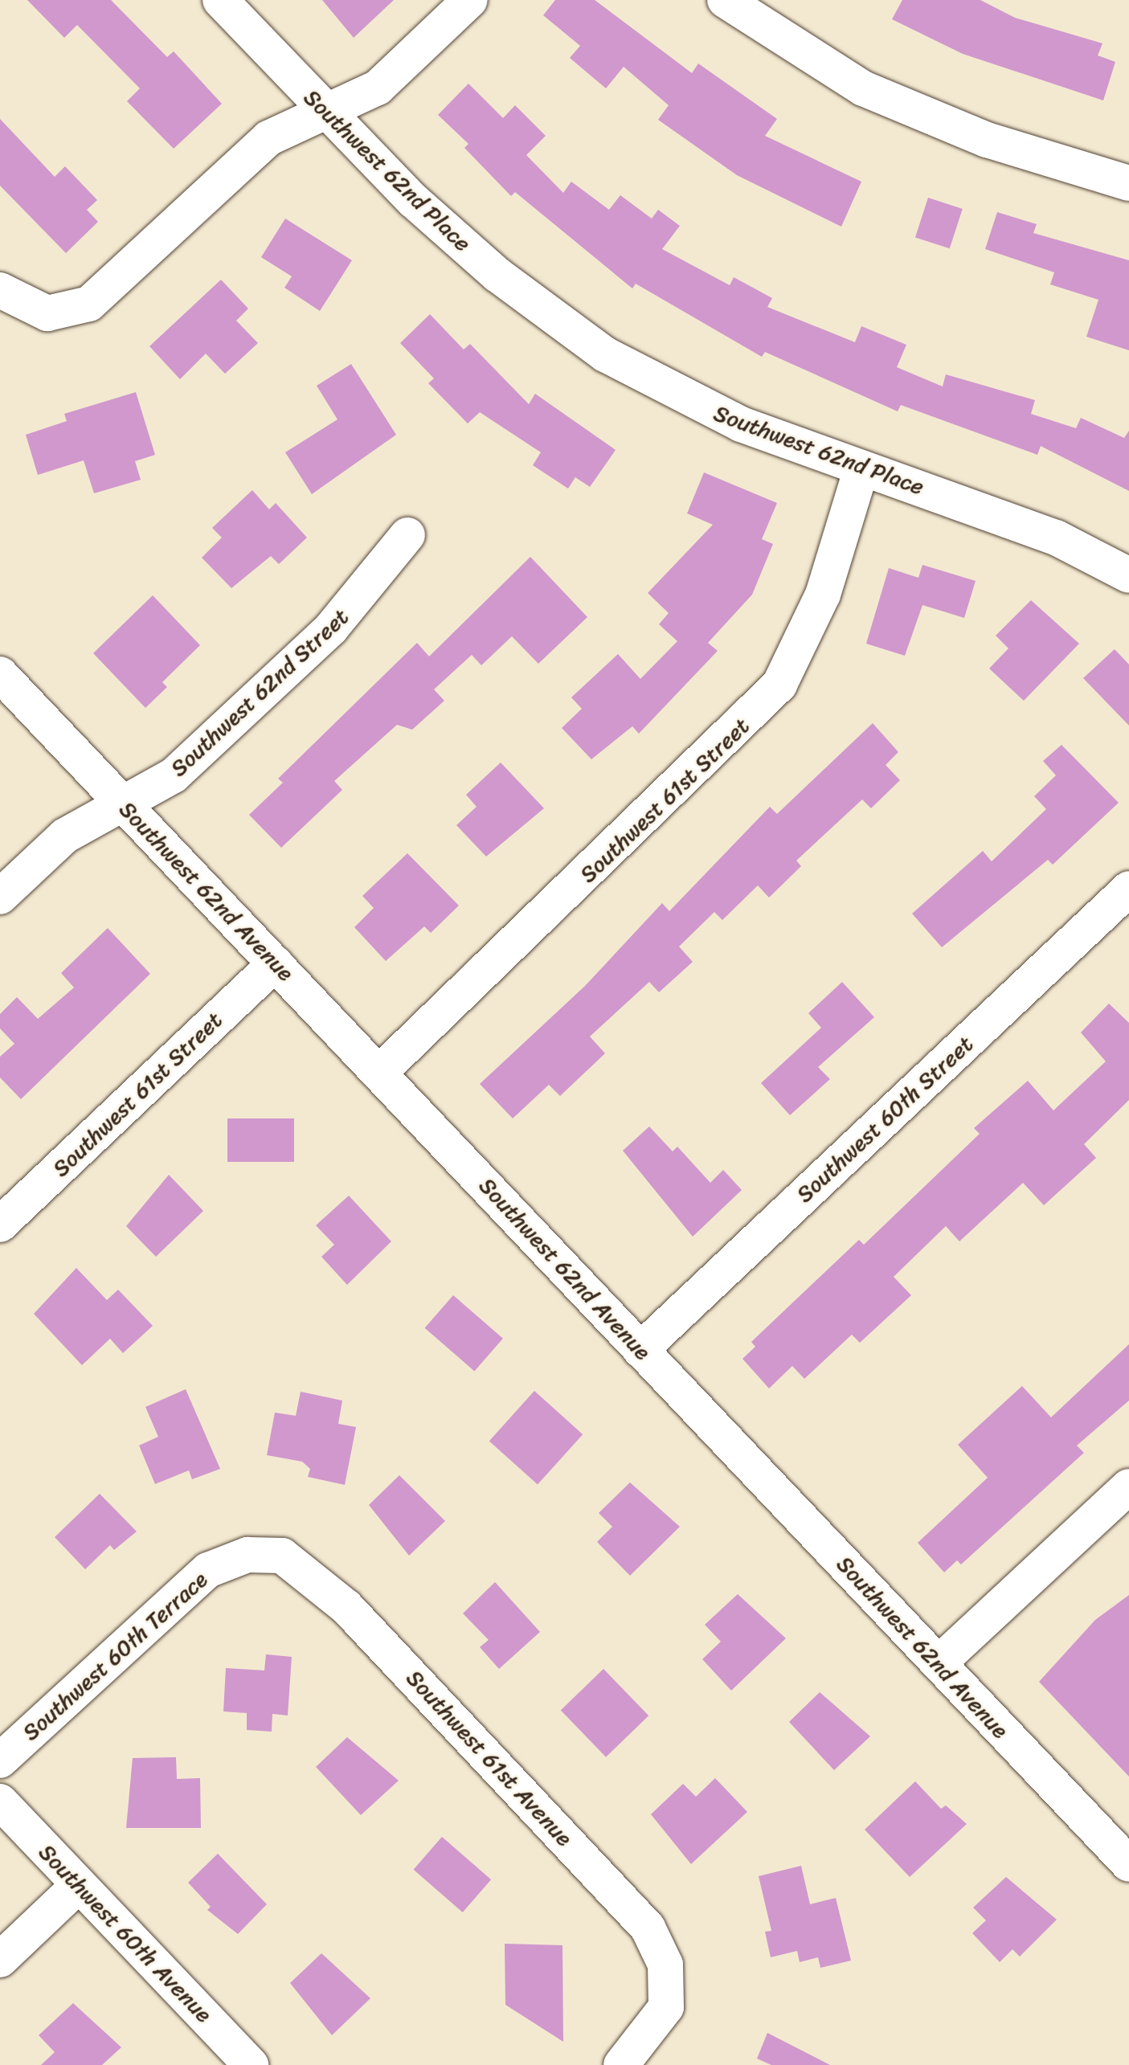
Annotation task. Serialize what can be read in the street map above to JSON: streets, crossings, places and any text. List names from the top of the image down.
{
  "streets": {
    "street": [
      "Southwest 62nd Place",
      "Southwest 62nd Street",
      "Southwest 61st Street",
      "Southwest 62nd Avenue",
      "Southwest 60th Street",
      "Southwest 60th Terrace",
      "Southwest 61st Avenue",
      "Southwest 60th Avenue"
    ]
  },
  "crossings": [
    ["Southwest 62nd Place", "Southwest 61st Street"],
    ["Southwest 62nd Street", "Southwest 62nd Avenue"],
    ["Southwest 61st Street", "Southwest 62nd Avenue"],
    ["Southwest 62nd Avenue", "Southwest 60th Street"],
    ["Southwest 60th Terrace", "Southwest 61st Avenue"]
  ]
}
